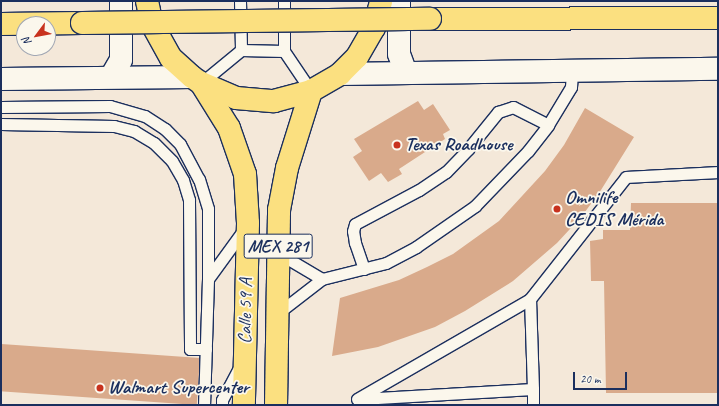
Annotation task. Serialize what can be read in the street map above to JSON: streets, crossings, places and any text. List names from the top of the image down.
{
  "streets": {
    "main road": ["MEX 281", "Calle 59 A"]
  },
  "places": ["Texas Roadhouse", "Omnilife CEDIS Mérida", "Walmart Supercenter"],
  "scale_bar": "20 m",
  "north": "bottom left"
}
